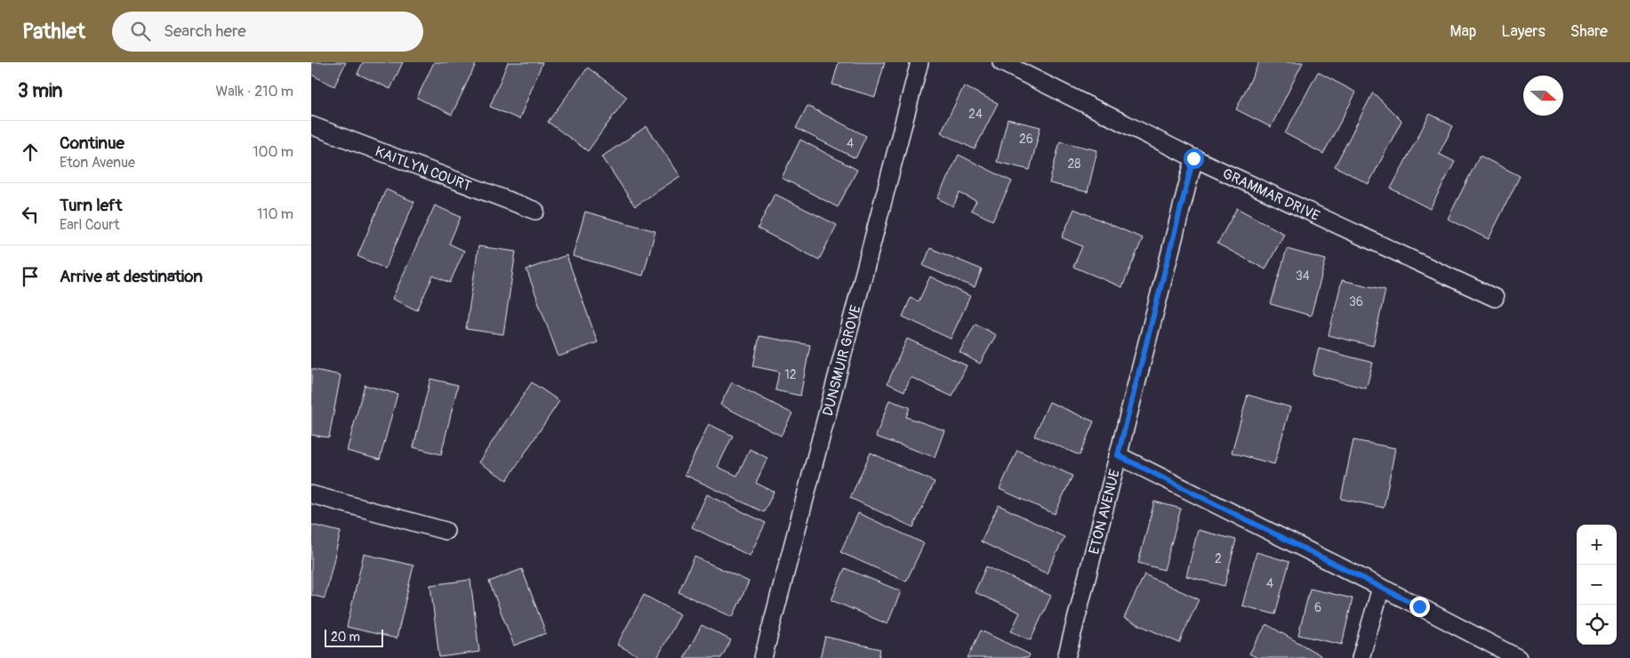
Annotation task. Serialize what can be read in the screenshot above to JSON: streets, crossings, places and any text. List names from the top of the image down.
{
  "streets": {
    "street": [
      "KAITLYN COURT",
      "GRAMMAR DRIVE",
      "DUNSMUIR GROVE",
      "ETON AVENUE"
    ]
  },
  "crossings": [
    ["GRAMMAR DRIVE", "ETON AVENUE"]
  ],
  "house_numbers": [
    "24",
    "26",
    "4",
    "28",
    "34",
    "36",
    "12",
    "2",
    "4",
    "6"
  ],
  "scale_bar": "20 m",
  "north": "right",
  "page": {
    "header": "Pathlet",
    "search": "Search here",
    "nav": ["Map", "Layers", "Share"],
    "heading": ["3 min", "Walk · 210 m"],
    "list": [
      ["Continue", "Eton Avenue", "100 m"],
      ["Turn left", "Earl Court", "110 m"],
      "Arrive at destination"
    ],
    "map_buttons": ["+", "−"],
    "scale": "20 m"
  }
}
